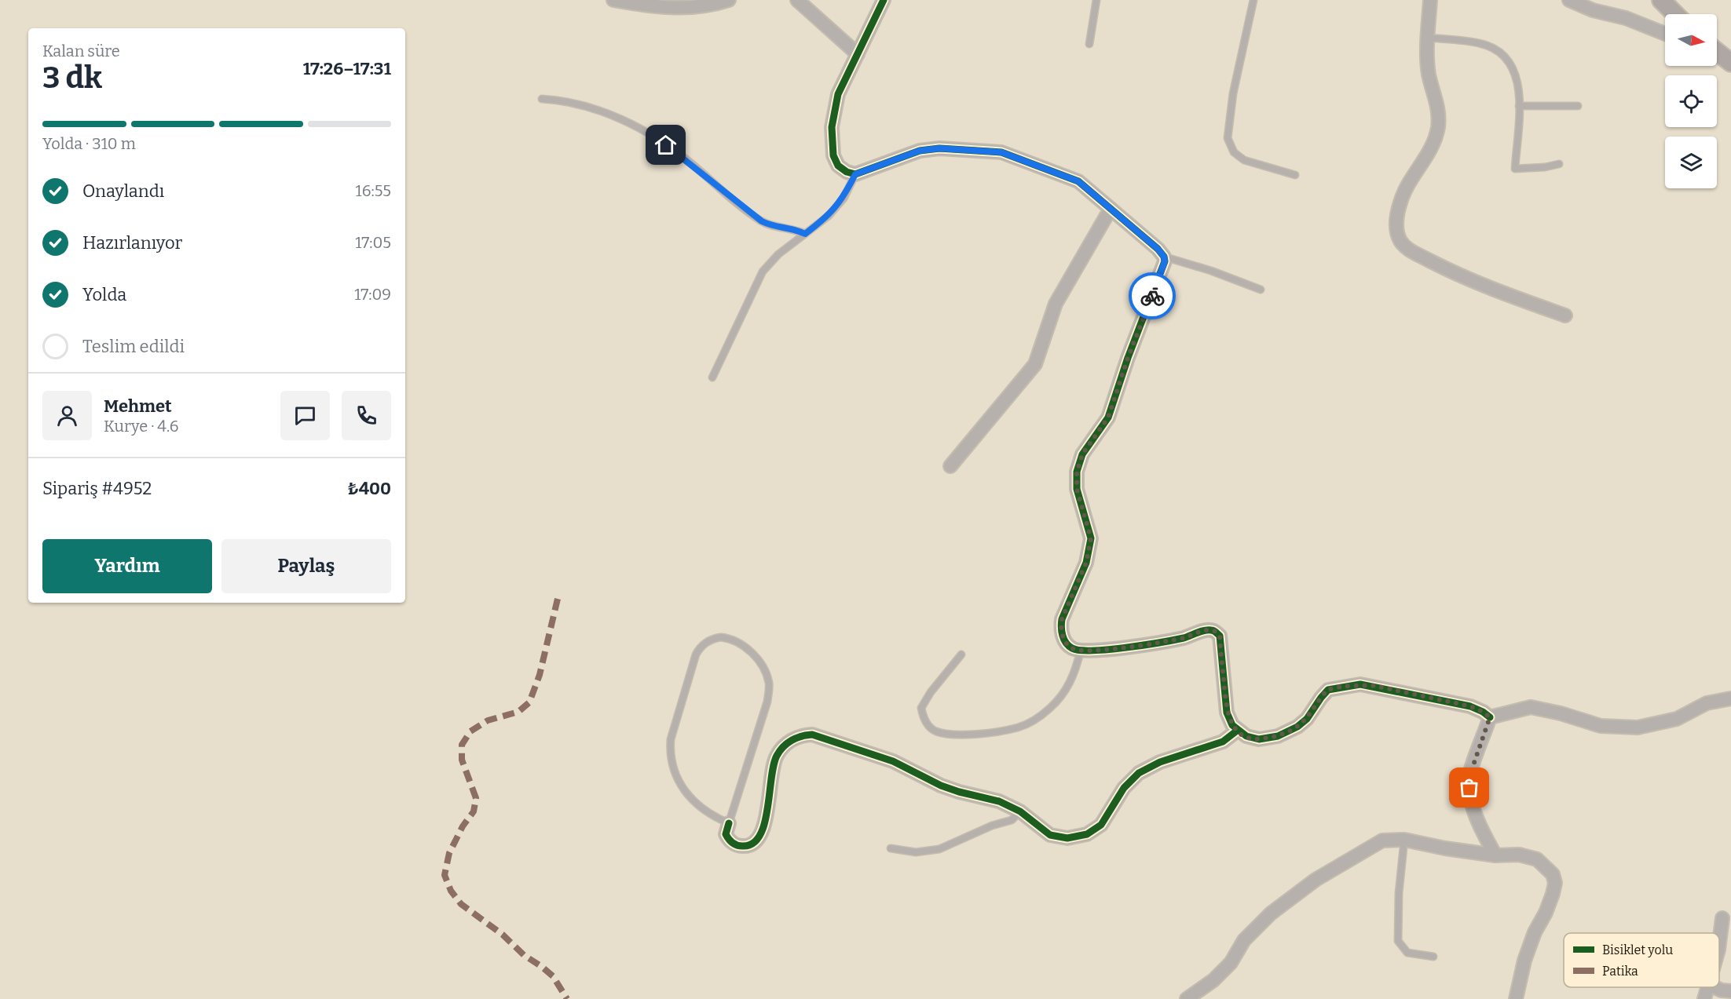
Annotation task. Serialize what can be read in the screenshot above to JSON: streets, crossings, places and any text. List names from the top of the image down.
{
  "legend": ["Bisiklet yolu", "Patika"],
  "north": "right",
  "page": {
    "heading": ["3 dk", "Kalan süre", "17:26–17:31"],
    "panel": [
      "Mehmet",
      "Kurye · 4.6",
      "Sipariş #4952",
      "₺400"
    ],
    "bar": "Yolda · 310 m",
    "list": [
      ["Onaylandı", "16:55"],
      ["Hazırlanıyor", "17:05"],
      ["Yolda", "17:09"],
      "Teslim edildi"
    ],
    "buttons": ["Yardım", "Paylaş"]
  }
}
